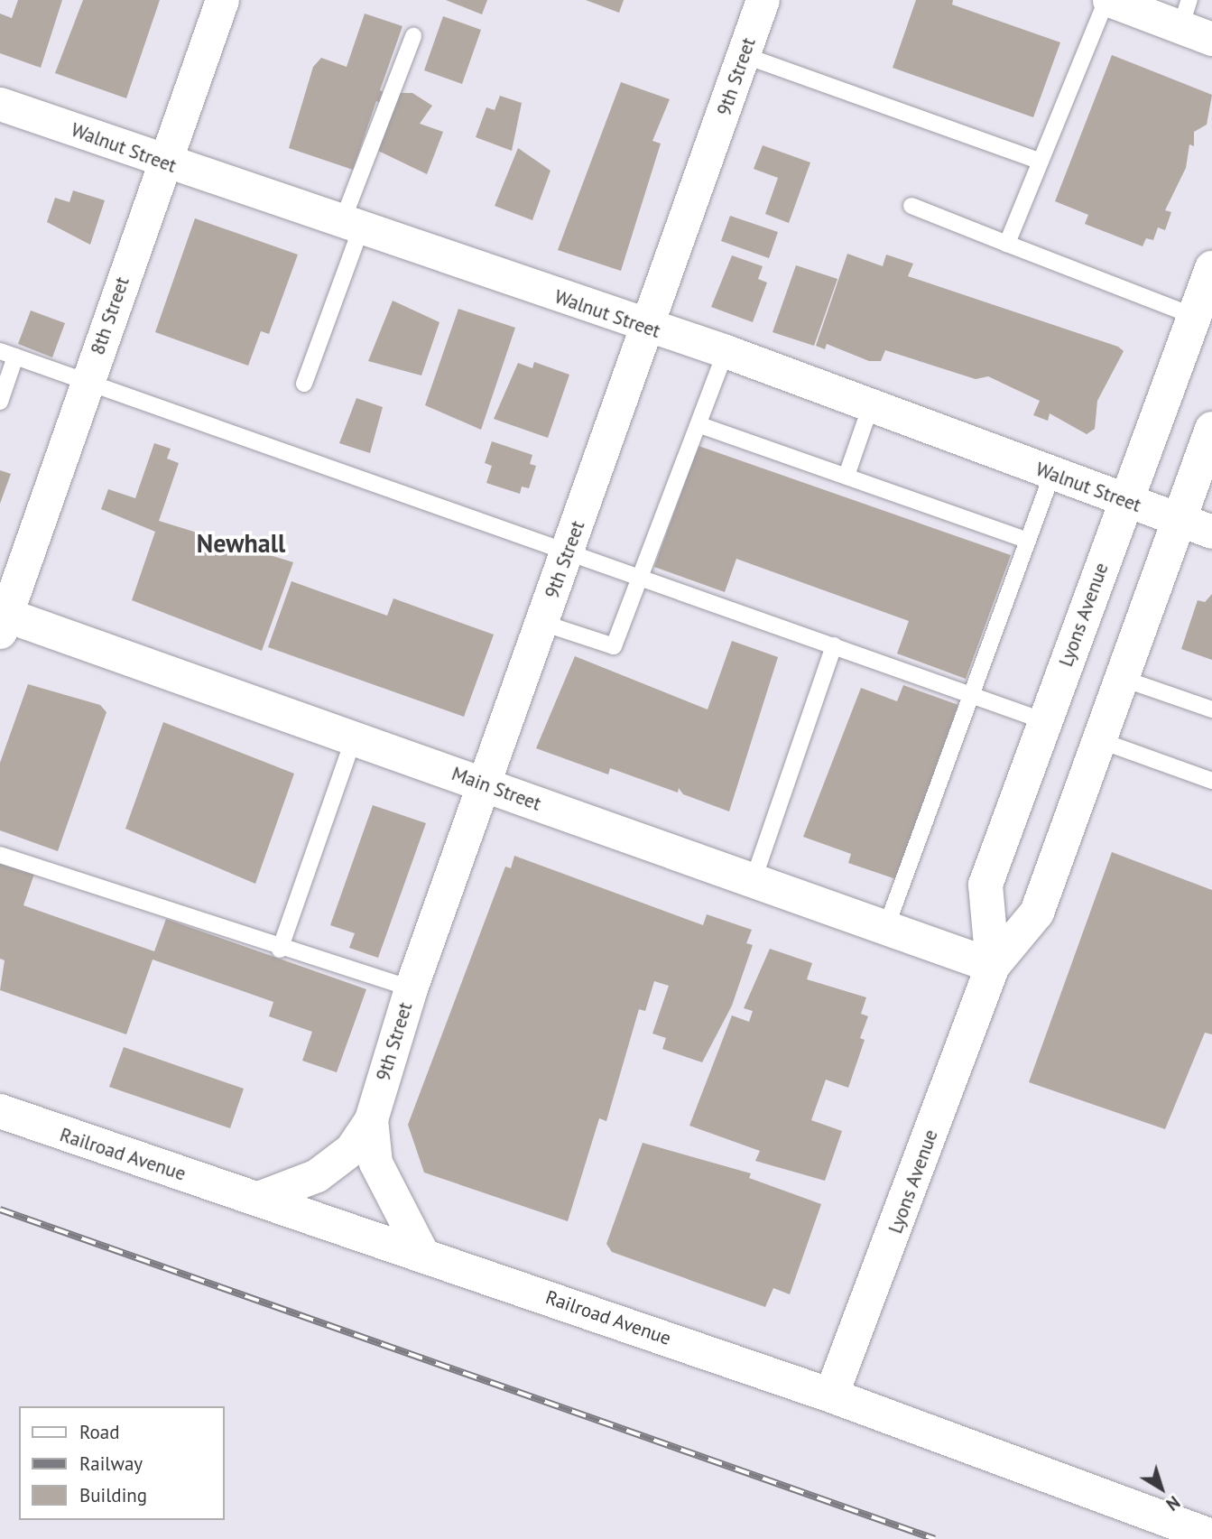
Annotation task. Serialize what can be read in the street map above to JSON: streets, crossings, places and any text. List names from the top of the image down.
{
  "streets": {
    "main road": ["Lyons Avenue", "Main Street", "Railroad Avenue"],
    "street": ["9th Street", "Walnut Street", "8th Street"]
  },
  "crossings": [
    ["9th Street", "Walnut Street"],
    ["9th Street", "Main Street"],
    ["9th Street", "Railroad Avenue"],
    ["Walnut Street", "8th Street"],
    ["Walnut Street", "Lyons Avenue"],
    ["8th Street", "Main Street"],
    ["Lyons Avenue", "Main Street"],
    ["Lyons Avenue", "Railroad Avenue"]
  ],
  "districts": ["Newhall"],
  "legend": ["Road", "Railway", "Building"],
  "north": "bottom right"
}
